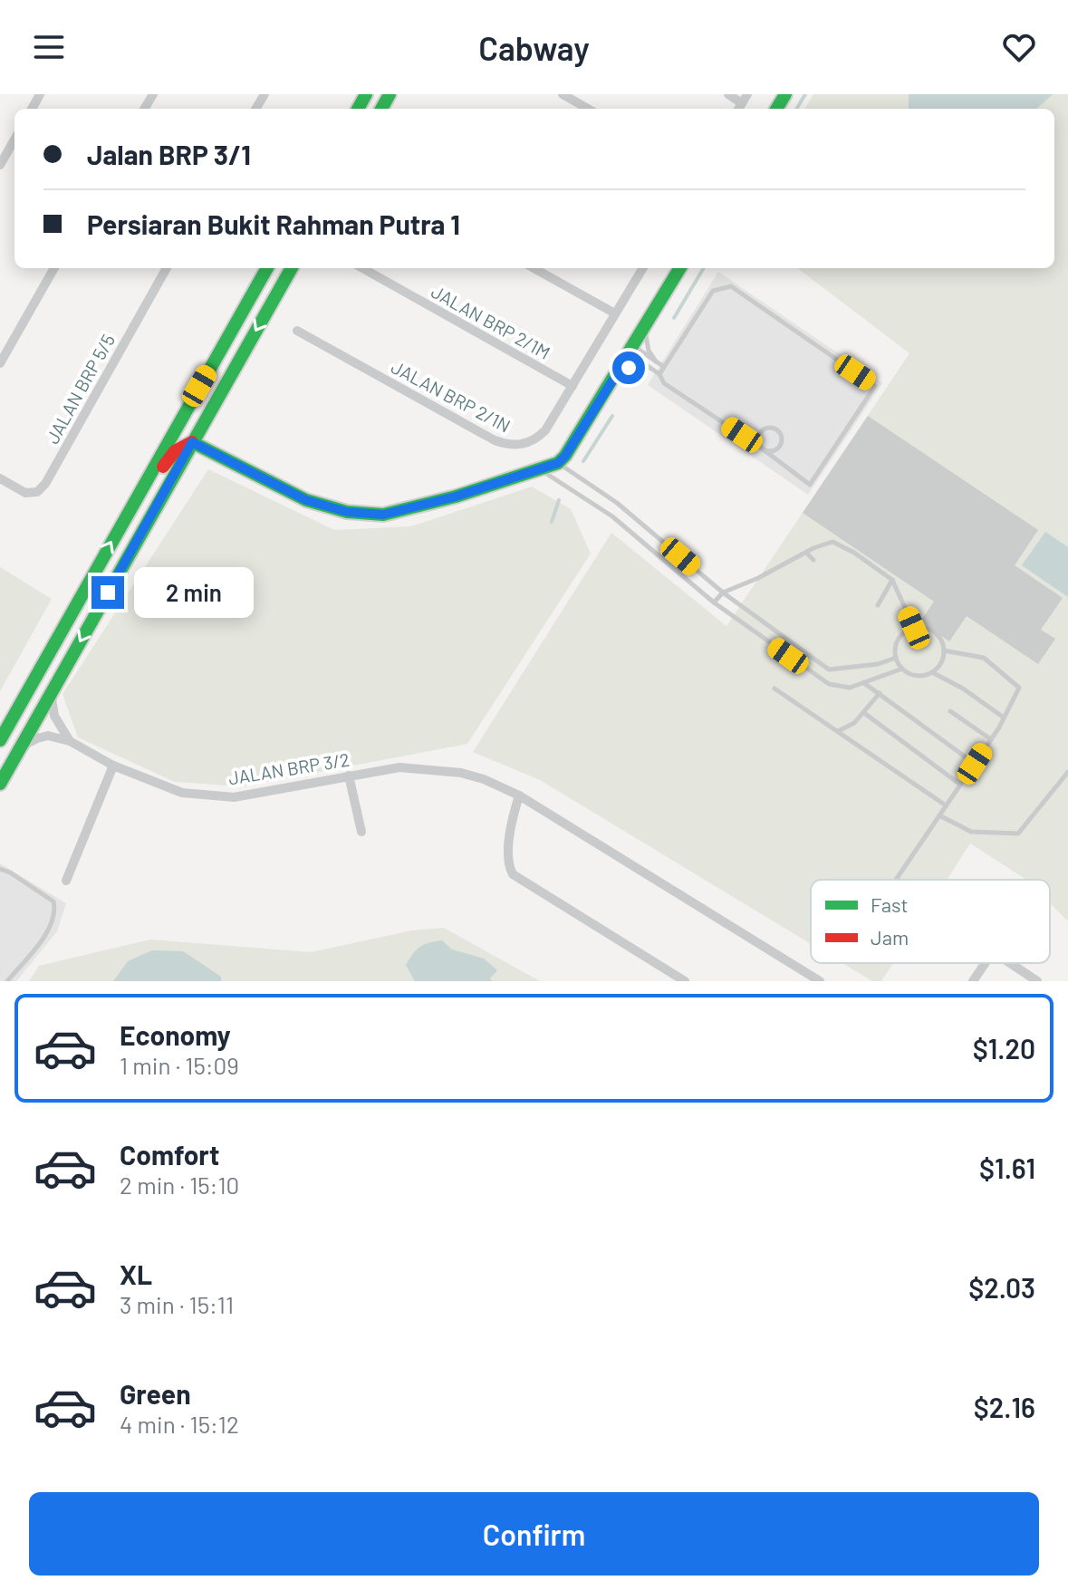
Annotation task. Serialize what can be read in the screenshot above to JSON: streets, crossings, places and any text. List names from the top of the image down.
{
  "streets": {
    "street": [
      "JALAN BRP 2/1M",
      "JALAN BRP 5/5",
      "JALAN BRP 2/1N",
      "JALAN BRP 3/2"
    ]
  },
  "crossings": [
    ["JALAN BRP 2/1M", "JALAN BRP 2/1N"]
  ],
  "legend": ["Fast", "Jam"],
  "page": {
    "header": "Cabway",
    "banner": ["Jalan BRP 3/1", "Persiaran Bukit Rahman Putra 1"],
    "bubble": "2 min",
    "list": [
      {
        "name": "Economy",
        "note": "1 min · 15:09",
        "value": "$1.20"
      },
      {
        "name": "Comfort",
        "note": "2 min · 15:10",
        "value": "$1.61"
      },
      {
        "name": "XL",
        "note": "3 min · 15:11",
        "value": "$2.03"
      },
      {
        "name": "Green",
        "note": "4 min · 15:12",
        "value": "$2.16"
      }
    ],
    "buttons": "Confirm"
  }
}
